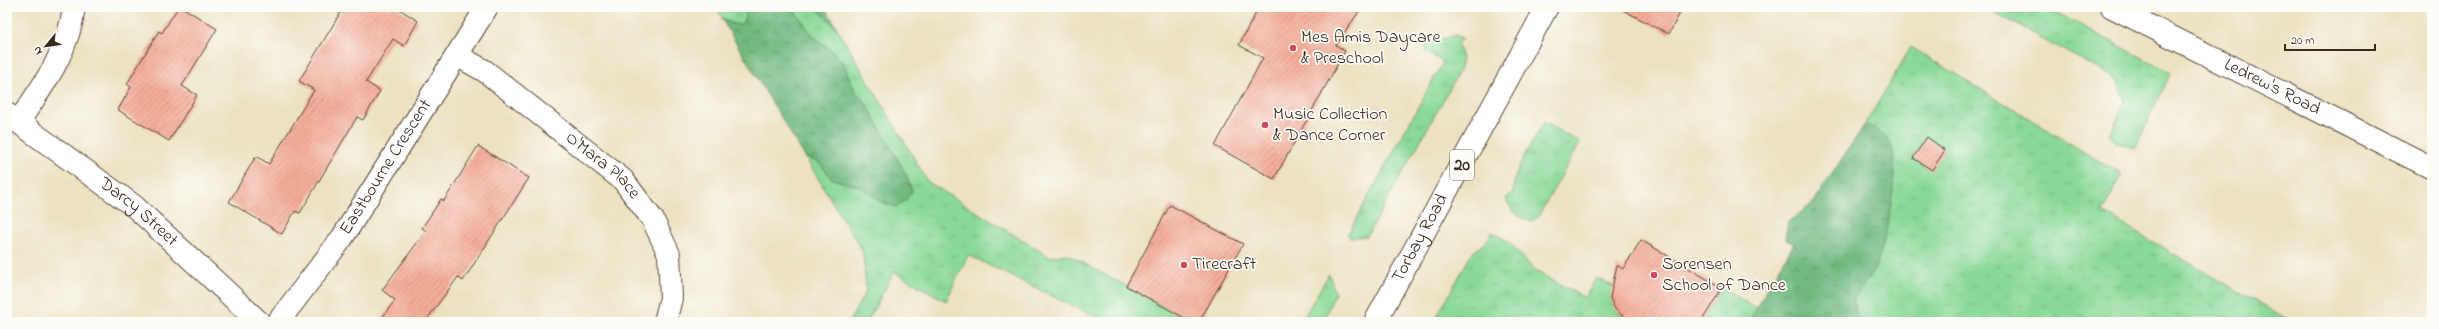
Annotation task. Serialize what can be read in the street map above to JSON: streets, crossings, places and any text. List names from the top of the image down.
{
  "streets": {
    "street": [
      "Ledrew's Road",
      "20",
      "Eastbourne Crescent",
      "O'Mara Place",
      "Darcy Street",
      "Torbay Road"
    ]
  },
  "crossings": [
    ["Eastbourne Crescent", "O'Mara Place"]
  ],
  "places": [
    "Mes Amis Daycare & Preschool",
    "Music Collection & Dance Corner",
    "Tirecraft",
    "Sorensen School of Dance"
  ],
  "scale_bar": "20 m",
  "north": "bottom left"
}
